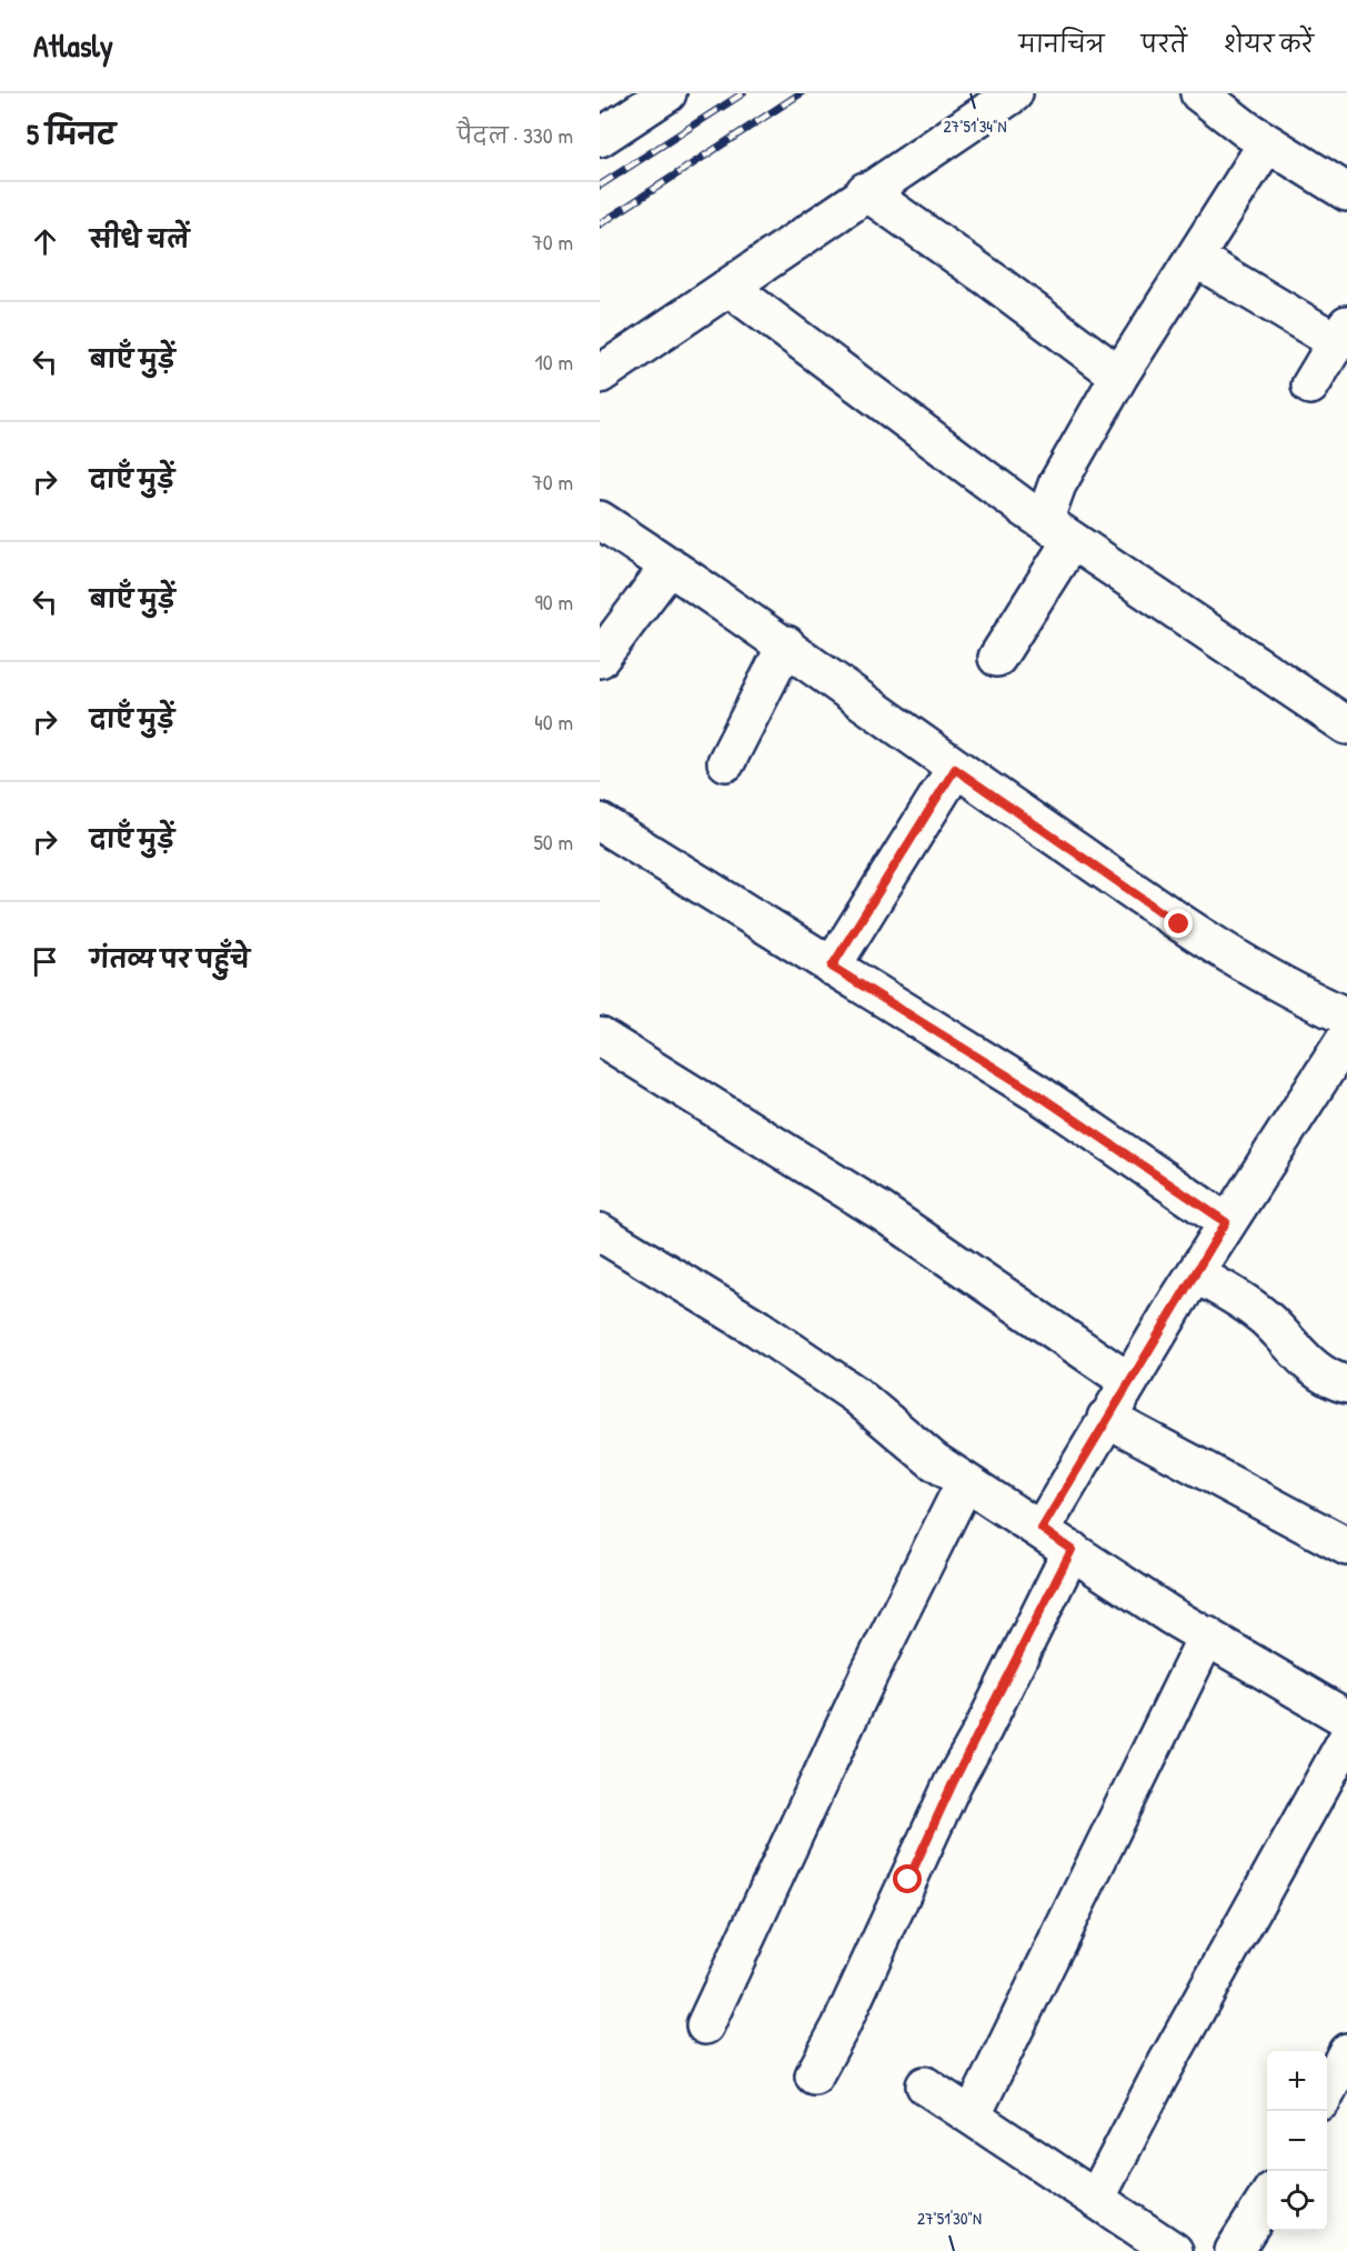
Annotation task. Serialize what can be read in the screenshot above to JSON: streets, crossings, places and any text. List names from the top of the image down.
{
  "page": {
    "header": "Atlasly",
    "nav": ["मानचित्र", "परतें", "शेयर करें"],
    "heading": ["5 मिनट", "पैदल · 330 m"],
    "list": [
      ["सीधे चलें", "70 m"],
      ["बाएँ मुड़ें", "10 m"],
      ["दाएँ मुड़ें", "70 m"],
      ["बाएँ मुड़ें", "90 m"],
      ["दाएँ मुड़ें", "40 m"],
      ["दाएँ मुड़ें", "50 m"],
      "गंतव्य पर पहुँचे"
    ],
    "map_buttons": ["+", "−"]
  },
  "coordinates": ["27°51'34\"N", "27°51'30\"N"]
}
